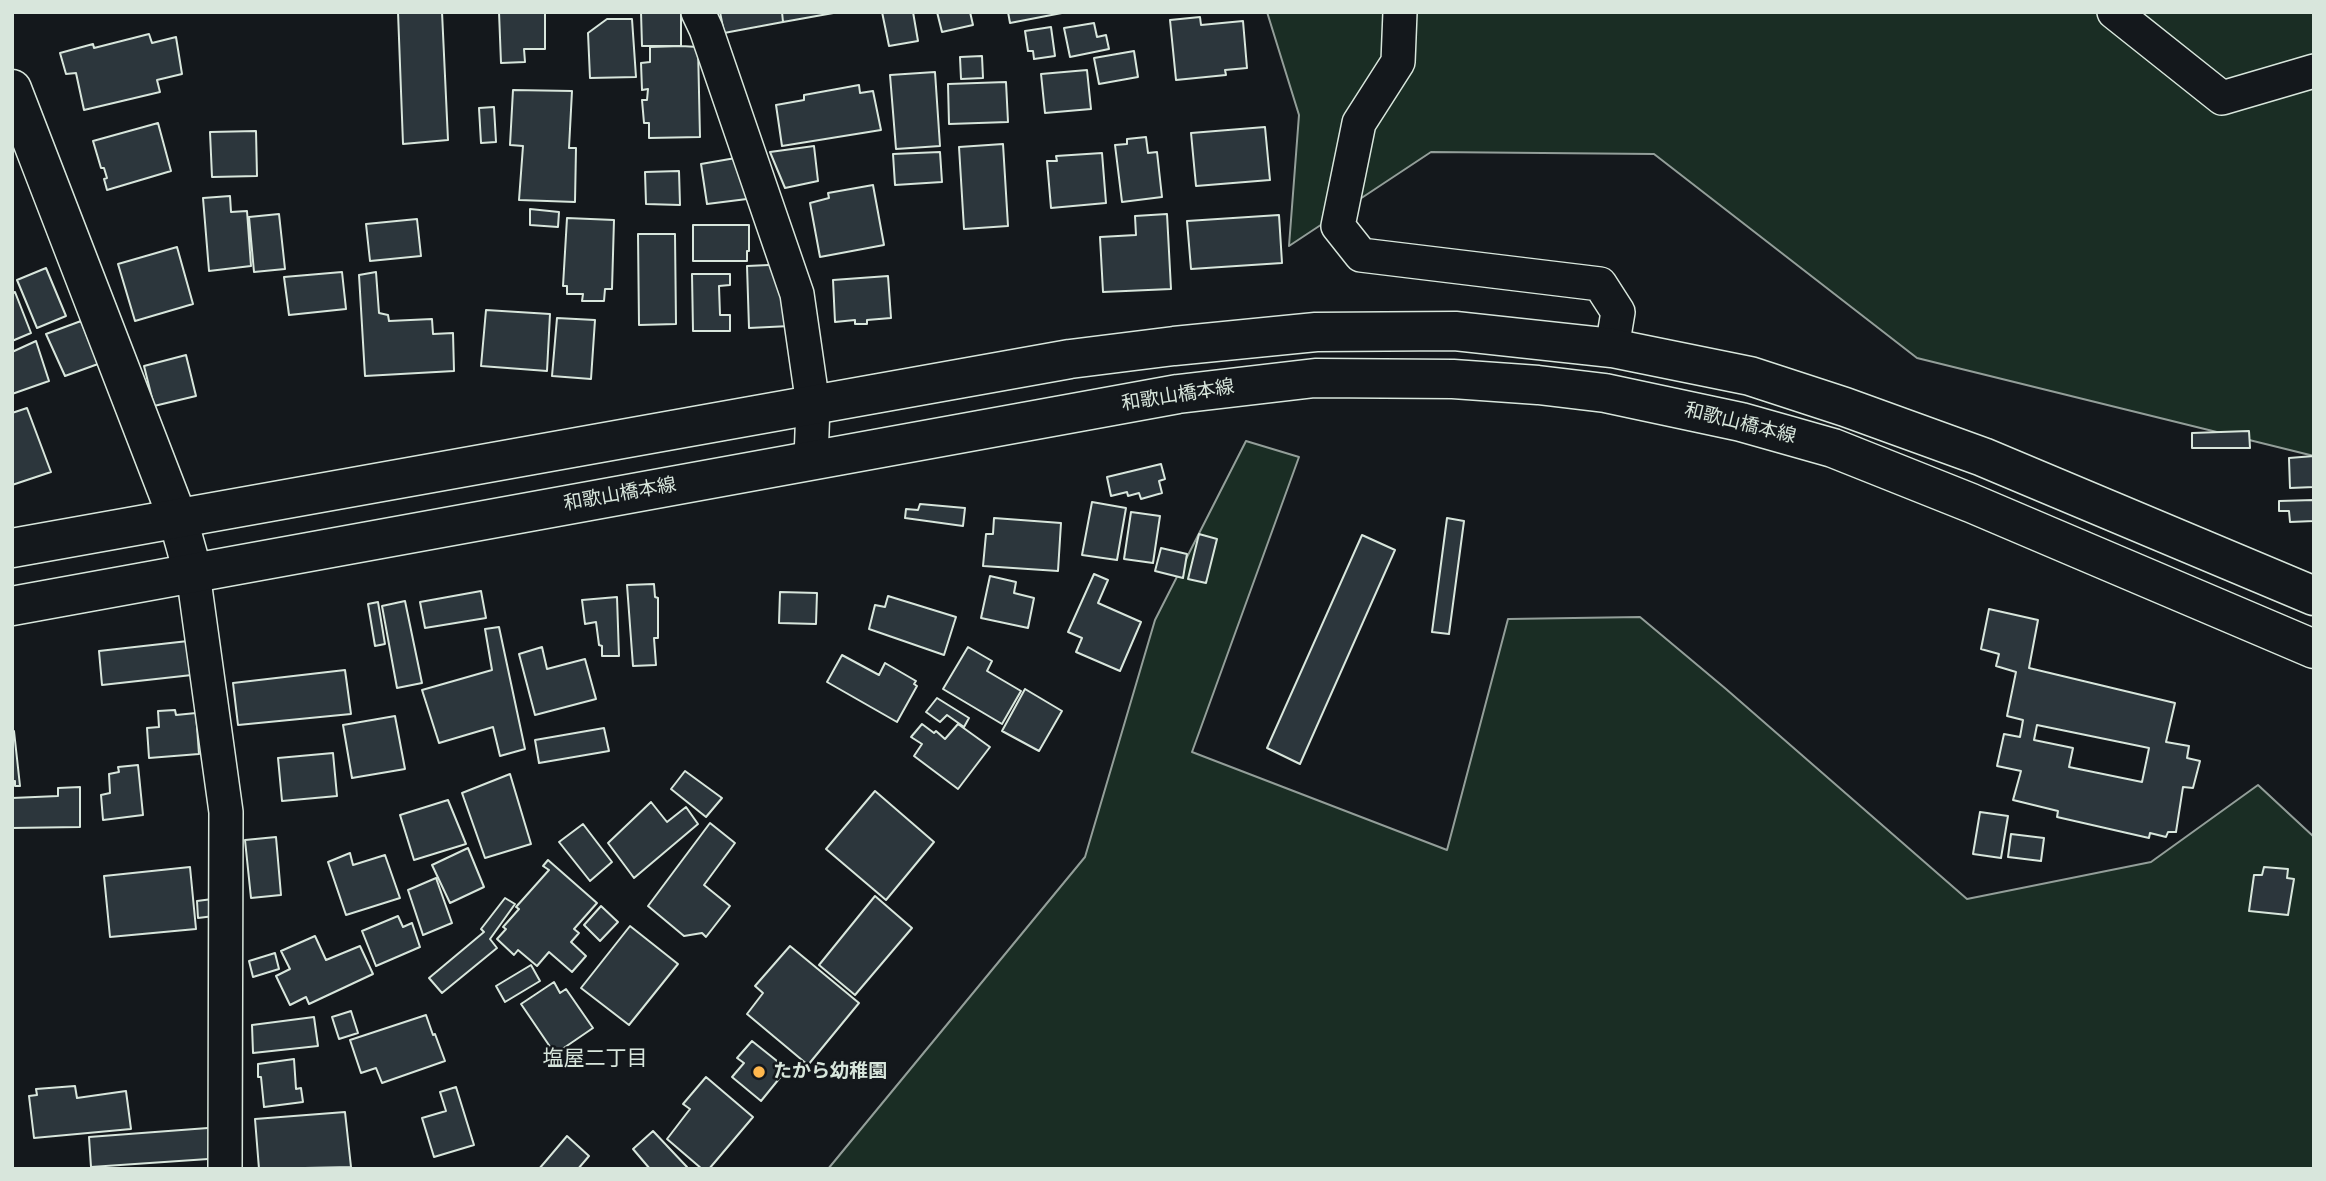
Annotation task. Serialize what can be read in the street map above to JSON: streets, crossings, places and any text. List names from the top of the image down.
{
  "streets": {
    "main road": ["和歌山橋本線"]
  },
  "districts": ["塩屋二丁目"],
  "places": ["たから幼稚園"]
}
